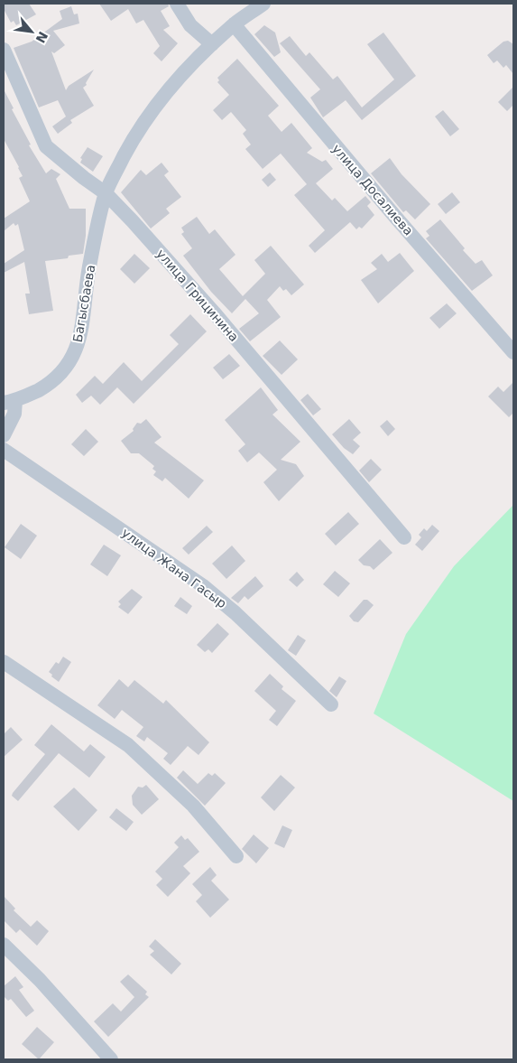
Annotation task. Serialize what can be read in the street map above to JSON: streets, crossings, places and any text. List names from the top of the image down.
{
  "streets": {
    "street": [
      "улица Досалиева",
      "улица Грицинина",
      "Багысбаева",
      "улица Жана Гасыр"
    ]
  },
  "crossings": [
    ["улица Досалиева", "Багысбаева"],
    ["улица Грицинина", "Багысбаева"]
  ],
  "north": "bottom right"
}
